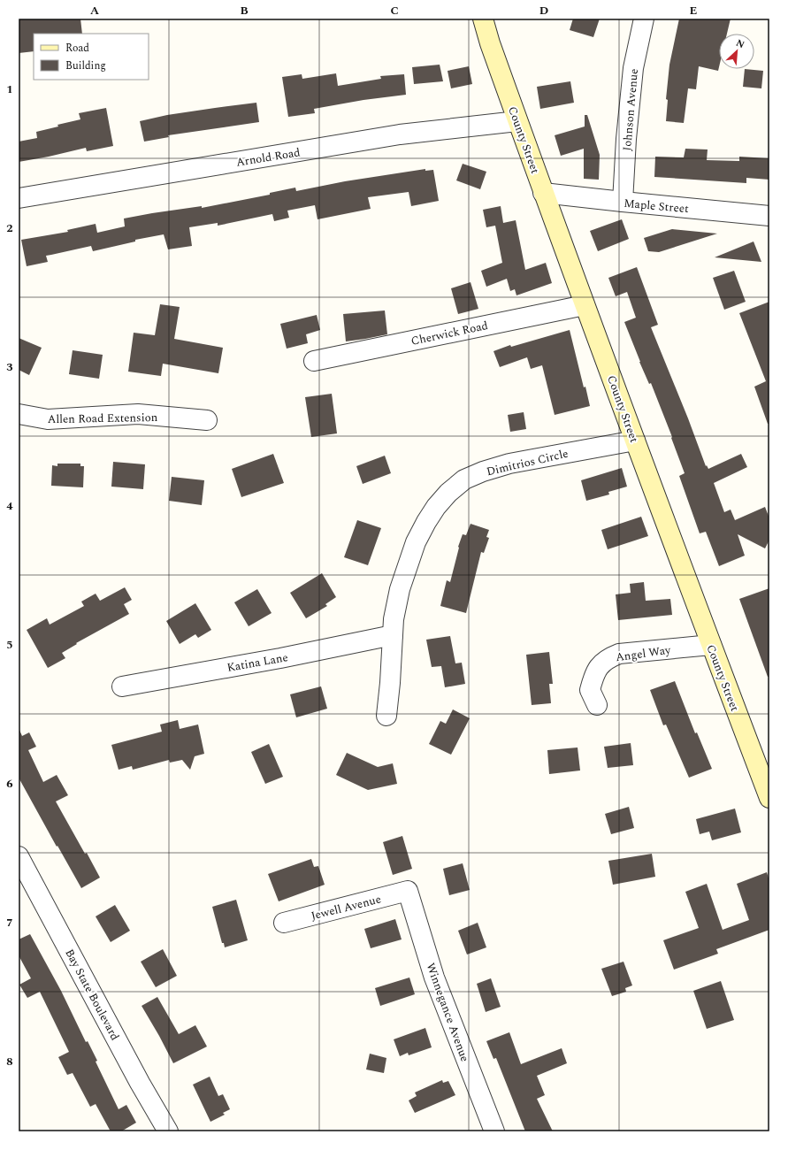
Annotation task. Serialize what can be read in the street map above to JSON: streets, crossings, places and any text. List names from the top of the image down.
{
  "streets": {
    "main road": ["County Street"],
    "street": [
      "Johnson Avenue",
      "Arnold Road",
      "Maple Street",
      "Cherwick Road",
      "Allen Road Extension",
      "Dimitrios Circle",
      "Angel Way",
      "Katina Lane",
      "Jewell Avenue",
      "Bay State Boulevard",
      "Winnegance Avenue"
    ]
  },
  "crossings": [
    ["Johnson Avenue", "Maple Street"],
    ["County Street", "Arnold Road"],
    ["County Street", "Maple Street"],
    ["County Street", "Cherwick Road"],
    ["County Street", "Dimitrios Circle"],
    ["County Street", "Angel Way"],
    ["Dimitrios Circle", "Katina Lane"],
    ["Jewell Avenue", "Winnegance Avenue"]
  ],
  "legend": ["Road", "Building"],
  "north": "top right",
  "grid": {
    "columns": [
      "A",
      "B",
      "C",
      "D",
      "E"
    ],
    "rows": [
      "1",
      "2",
      "3",
      "4",
      "5",
      "6",
      "7",
      "8"
    ]
  }
}
